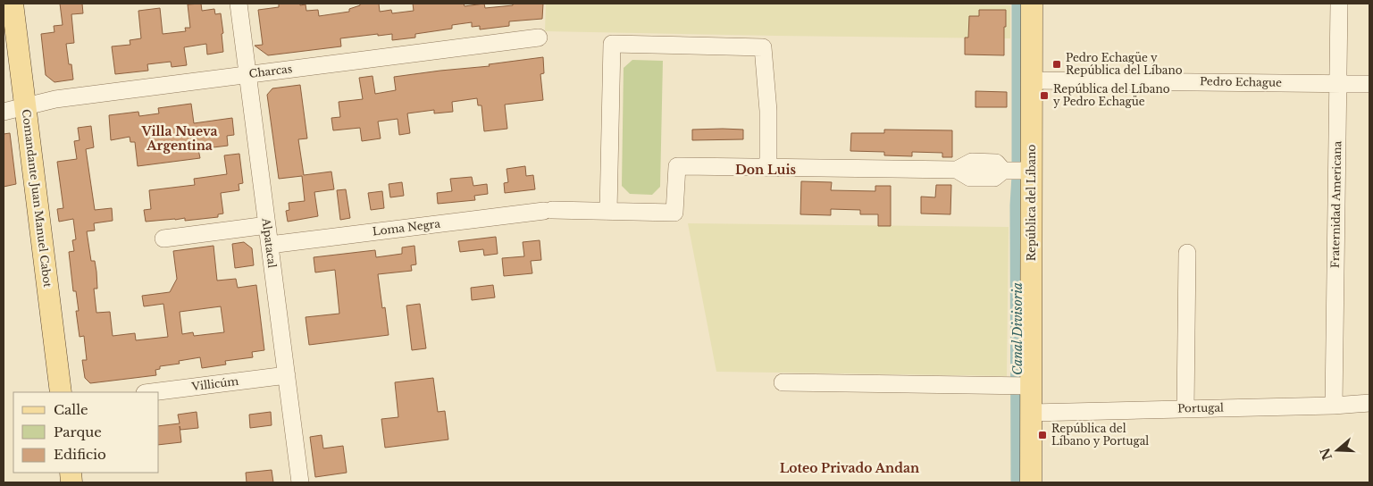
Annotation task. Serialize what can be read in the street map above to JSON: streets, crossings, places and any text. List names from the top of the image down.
{
  "streets": {
    "main road": ["Comandante Juan Manuel Cabot", "República del Líbano"],
    "street": [
      "Charcas",
      "Pedro Echague",
      "Fraternidad Americana",
      "Loma Negra",
      "Alpatacal",
      "Villicúm",
      "Portugal"
    ]
  },
  "crossings": [
    ["Charcas", "Comandante Juan Manuel Cabot"],
    ["Charcas", "Alpatacal"],
    ["Pedro Echague", "República del Líbano"],
    ["Pedro Echague", "Fraternidad Americana"],
    ["República del Líbano", "Portugal"],
    ["Fraternidad Americana", "Portugal"],
    ["Loma Negra", "Alpatacal"],
    ["Alpatacal", "Villicúm"]
  ],
  "districts": ["Villa Nueva Argentina", "Don Luis", "Loteo Privado Andan"],
  "water": ["Canal Divisoria"],
  "places": {
    "transit": ["Pedro Echagüe y República del Líbano", "República del Líbano y Pedro Echagüe", "República del Líbano y Portugal"]
  },
  "legend": ["Calle", "Parque", "Edificio"],
  "north": "left"
}
